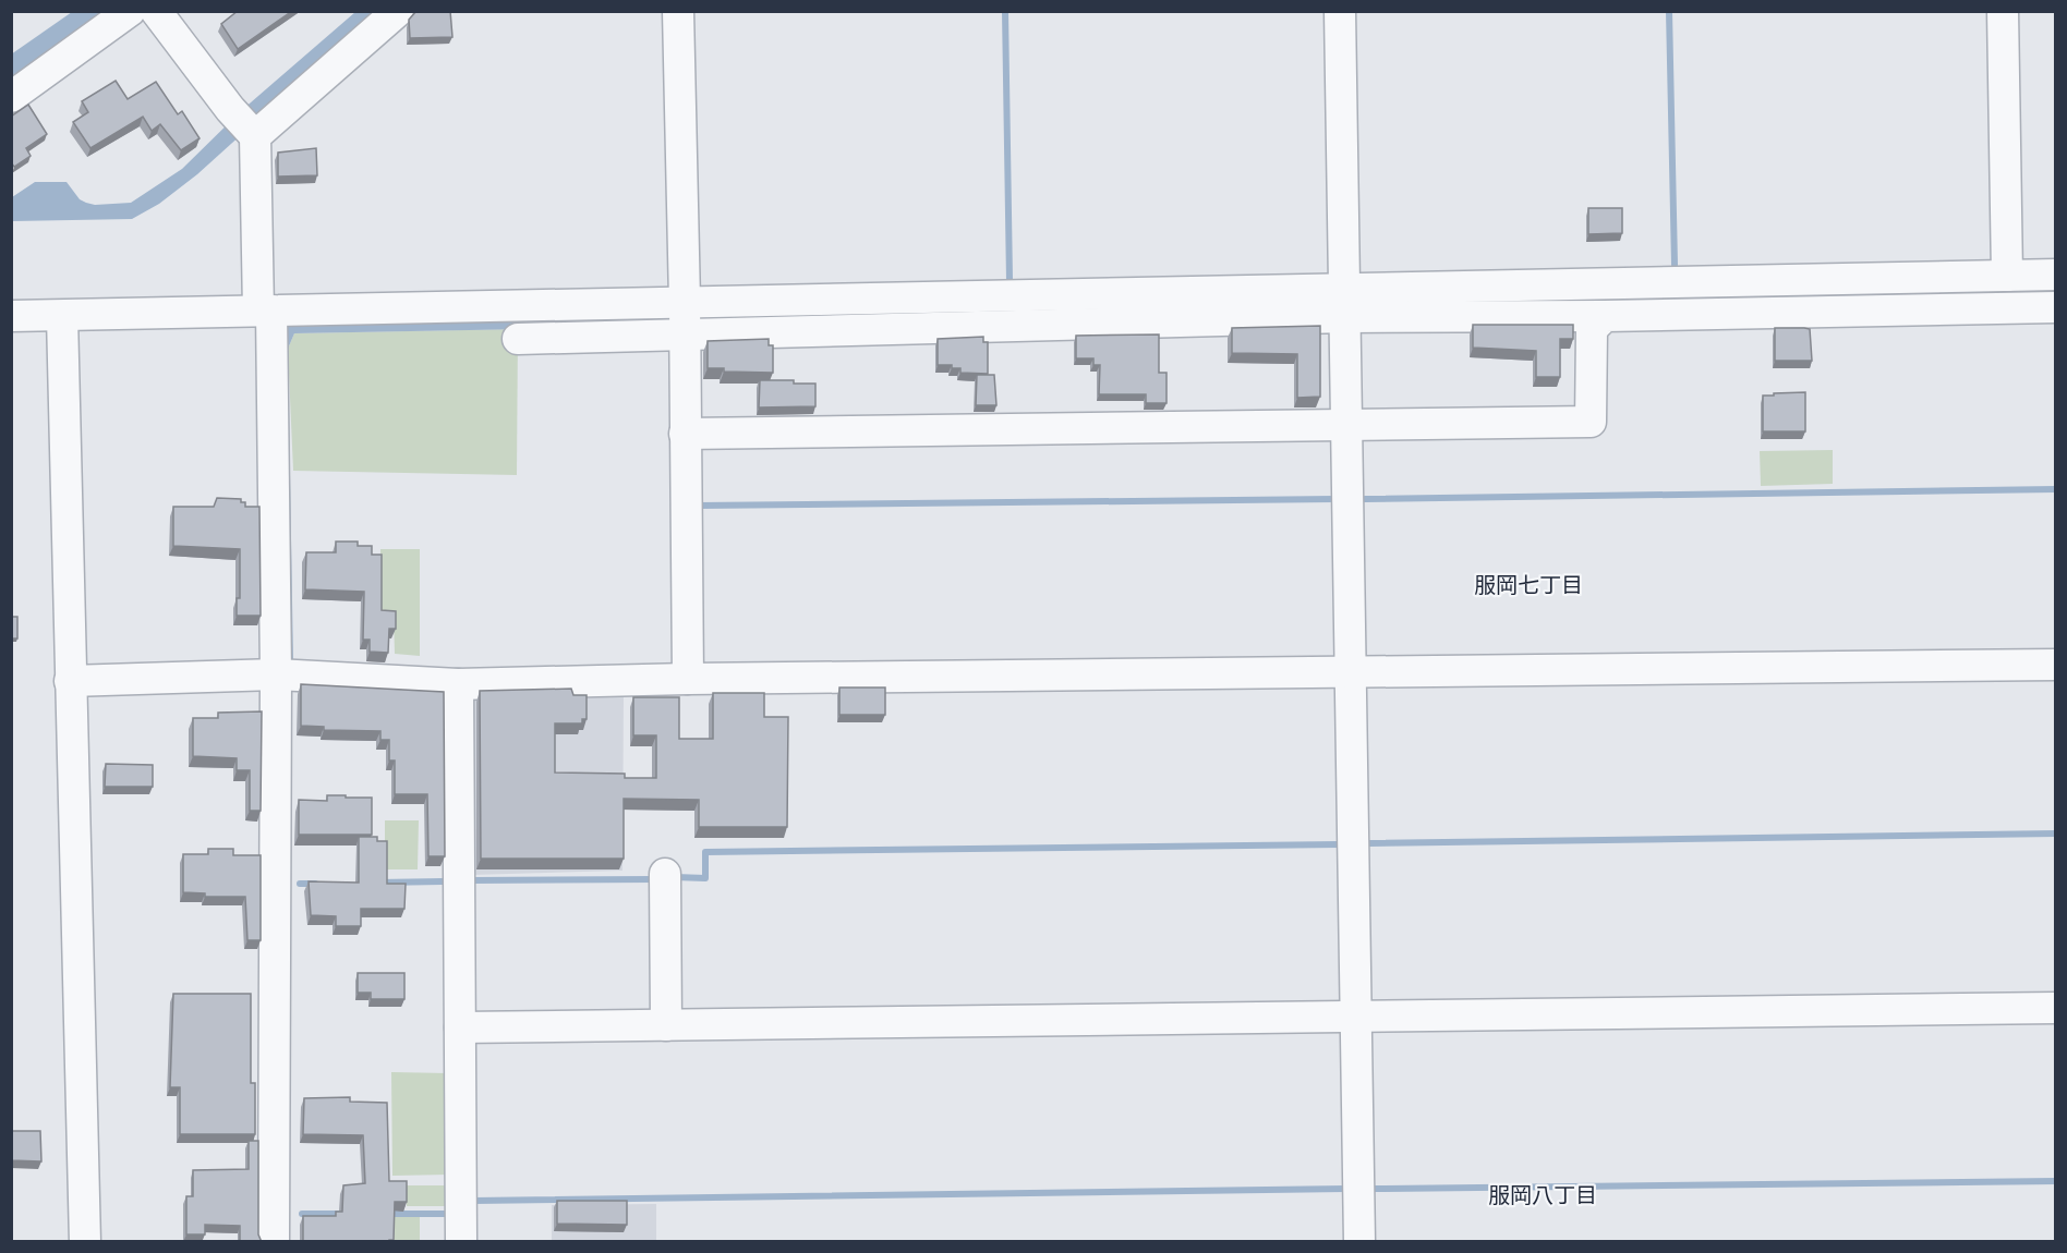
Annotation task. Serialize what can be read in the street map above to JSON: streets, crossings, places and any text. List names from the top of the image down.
{
  "districts": ["服岡七丁目", "服岡八丁目"]
}
